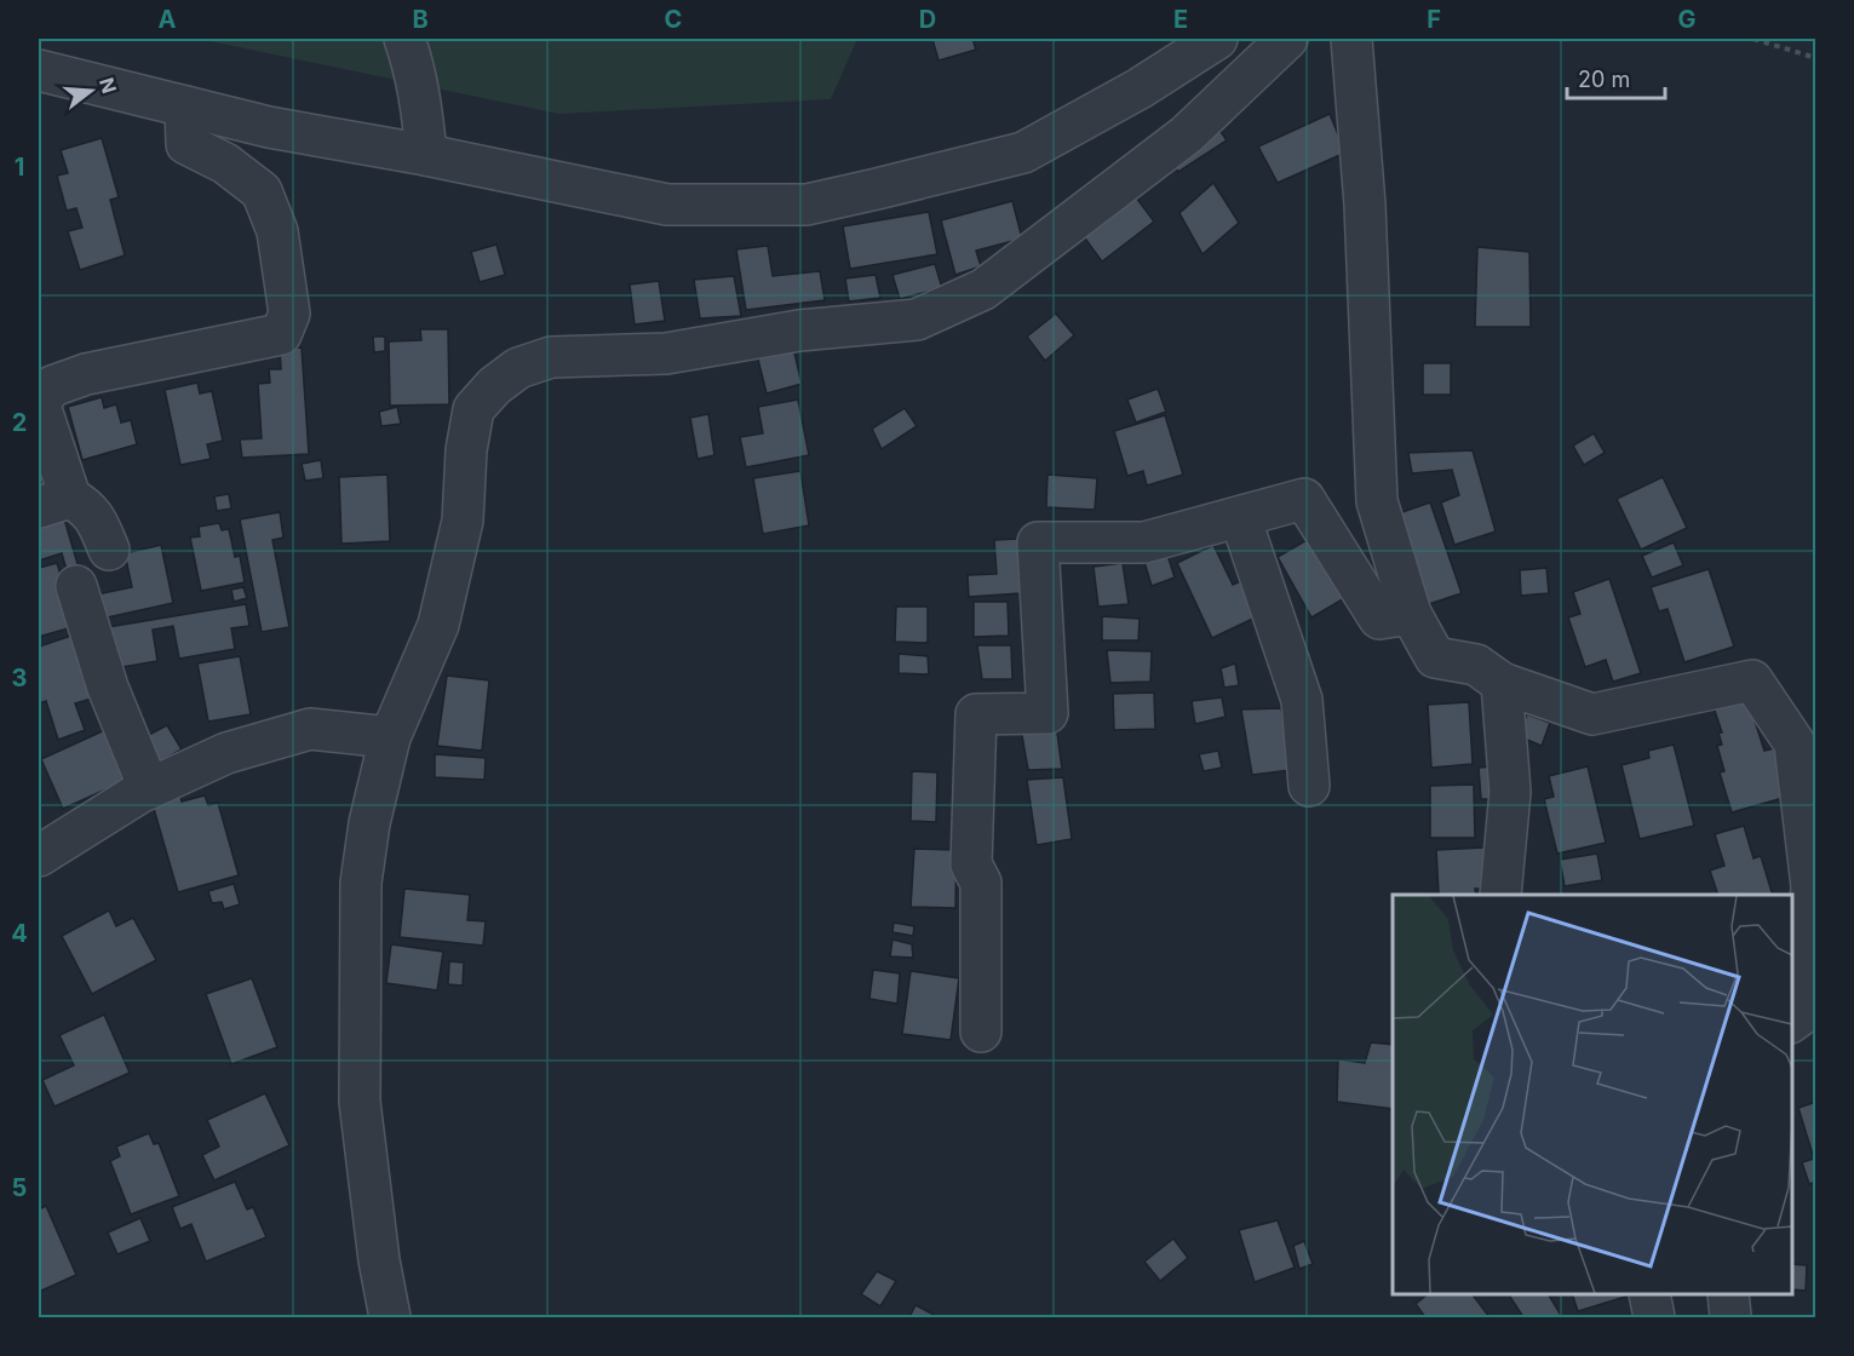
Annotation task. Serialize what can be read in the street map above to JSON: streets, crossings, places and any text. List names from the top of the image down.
{
  "scale_bar": "20 m",
  "north": "right",
  "grid": {
    "columns": [
      "A",
      "B",
      "C",
      "D",
      "E",
      "F",
      "G"
    ],
    "rows": [
      "1",
      "2",
      "3",
      "4",
      "5"
    ]
  }
}
